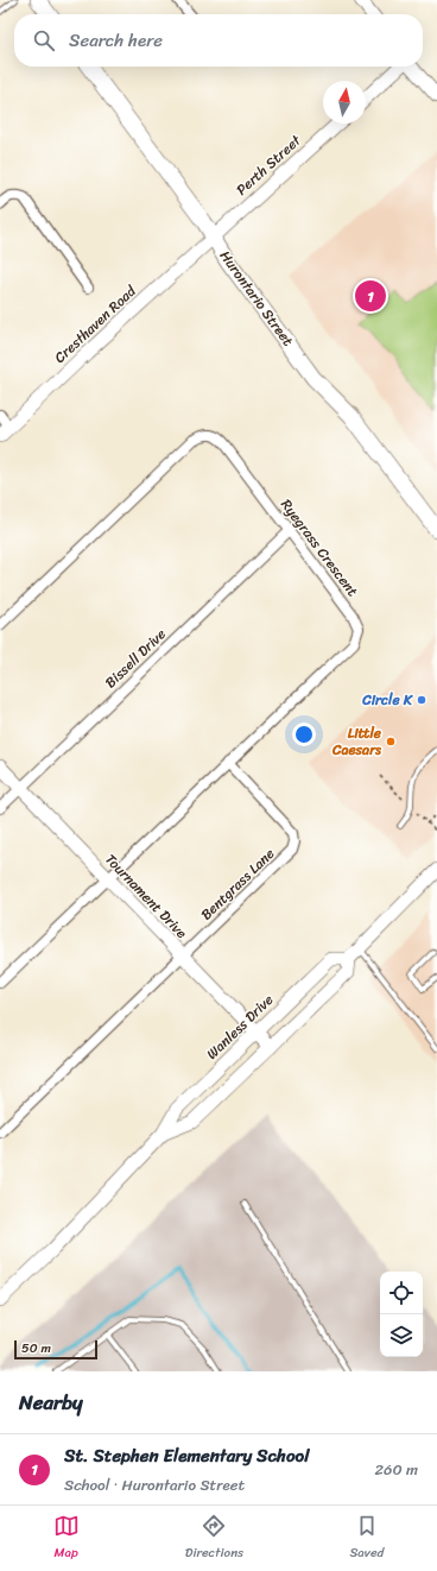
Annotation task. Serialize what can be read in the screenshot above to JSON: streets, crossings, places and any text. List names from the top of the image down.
{
  "streets": {
    "main road": ["Hurontario Street"],
    "street": [
      "Perth Street",
      "Cresthaven Road",
      "Ryegrass Crescent",
      "Bissell Drive",
      "Bentgrass Lane",
      "Tournament Drive",
      "Wanless Drive"
    ]
  },
  "crossings": [
    ["Perth Street", "Hurontario Street"],
    ["Perth Street", "Cresthaven Road"],
    ["Hurontario Street", "Cresthaven Road"],
    ["Ryegrass Crescent", "Bissell Drive"],
    ["Ryegrass Crescent", "Bentgrass Lane"],
    ["Ryegrass Crescent", "Tournament Drive"],
    ["Bissell Drive", "Tournament Drive"],
    ["Bentgrass Lane", "Tournament Drive"],
    ["Tournament Drive", "Wanless Drive"]
  ],
  "places": ["Circle K", "Little Caesars"],
  "scale_bar": "50 m",
  "north": "top",
  "page": {
    "search": "Search here",
    "pins": "1",
    "scale": "50 m",
    "heading": "Nearby",
    "list": [
      {
        "mark": "1",
        "name": "St. Stephen Elementary School",
        "note": "School · Hurontario Street",
        "value": "260 m"
      }
    ],
    "nav": ["Map", "Directions", "Saved"]
  }
}
